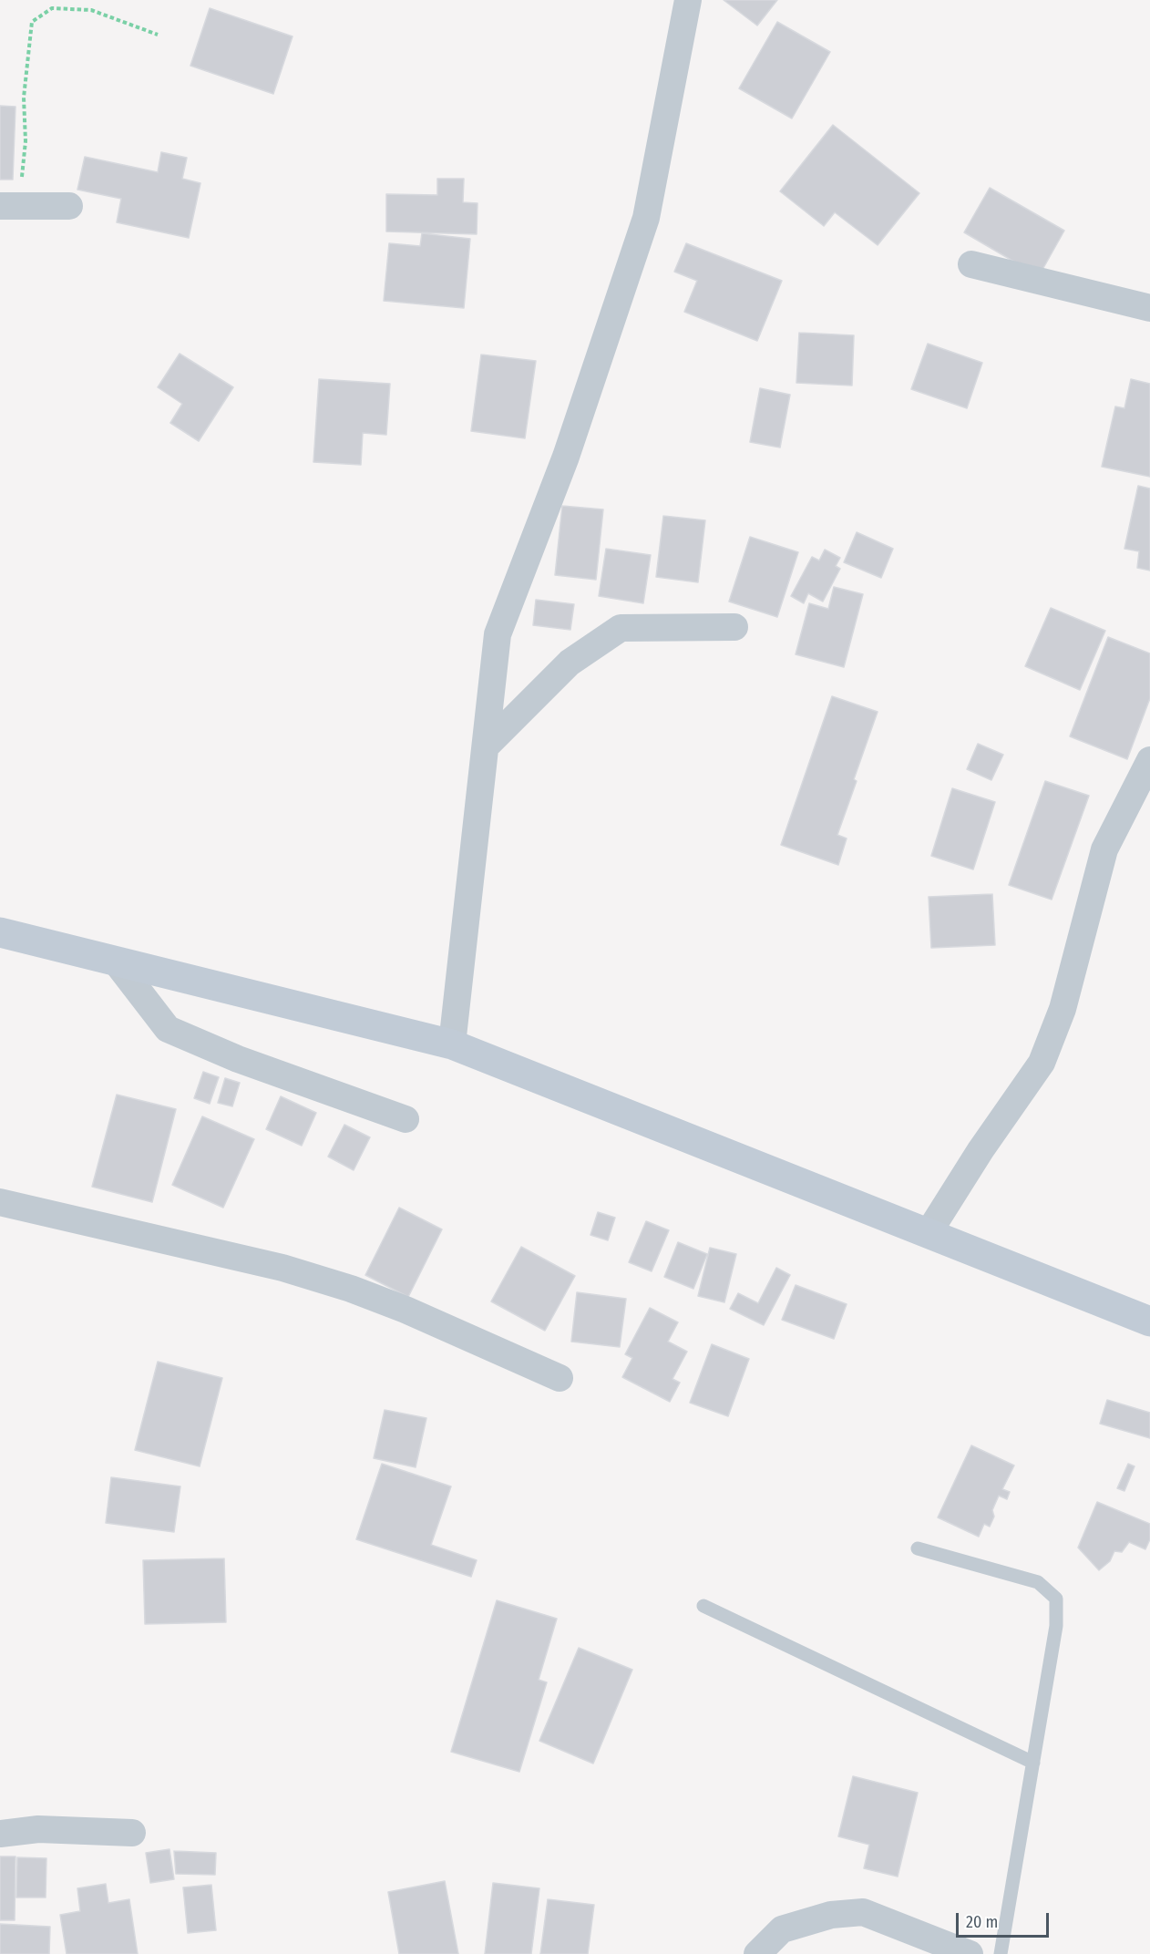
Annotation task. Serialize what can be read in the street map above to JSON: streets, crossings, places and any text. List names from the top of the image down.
{
  "scale_bar": "20 m"
}
